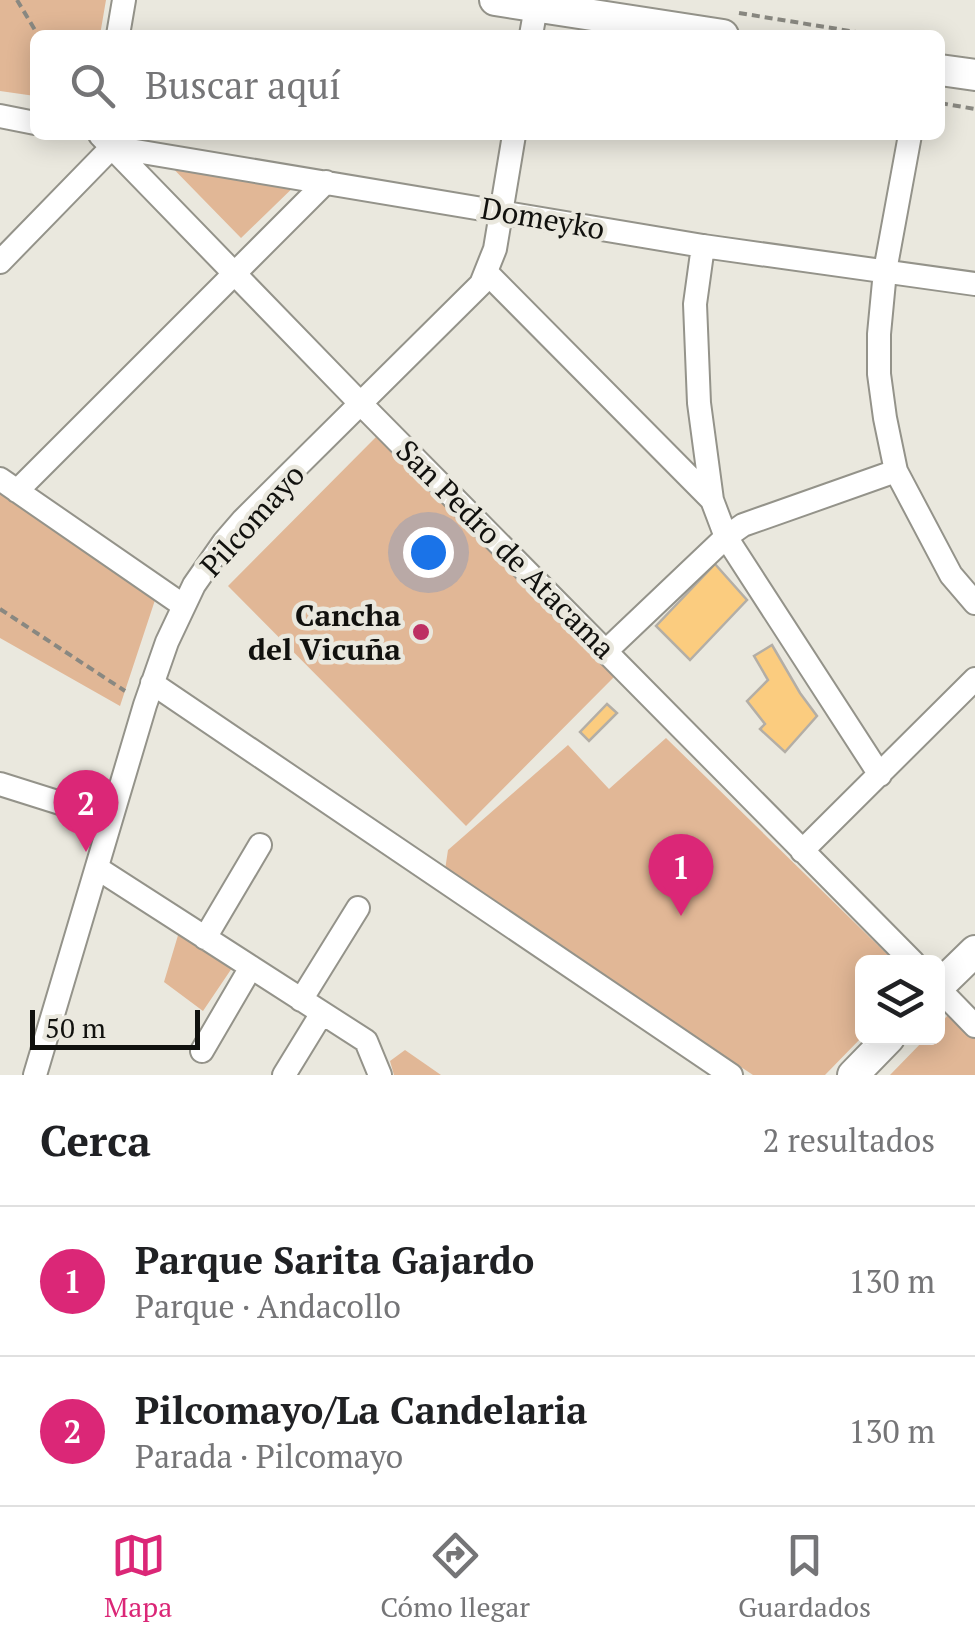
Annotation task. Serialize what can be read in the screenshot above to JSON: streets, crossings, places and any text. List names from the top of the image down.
{
  "streets": {
    "street": ["Domeyko", "Pilcomayo", "San Pedro de Atacama"]
  },
  "crossings": [
    ["Domeyko", "Pilcomayo"],
    ["Domeyko", "San Pedro de Atacama"],
    ["Pilcomayo", "San Pedro de Atacama"]
  ],
  "places": ["Cancha del Vicuña"],
  "scale_bar": "50 m",
  "page": {
    "search": "Buscar aquí",
    "pins": ["2", "1"],
    "scale": "50 m",
    "heading": ["Cerca", "2 resultados"],
    "list": [
      {
        "mark": "1",
        "name": "Parque Sarita Gajardo",
        "note": "Parque · Andacollo",
        "value": "130 m"
      },
      {
        "mark": "2",
        "name": "Pilcomayo/La Candelaria",
        "note": "Parada · Pilcomayo",
        "value": "130 m"
      }
    ],
    "nav": ["Mapa", "Cómo llegar", "Guardados"]
  }
}
